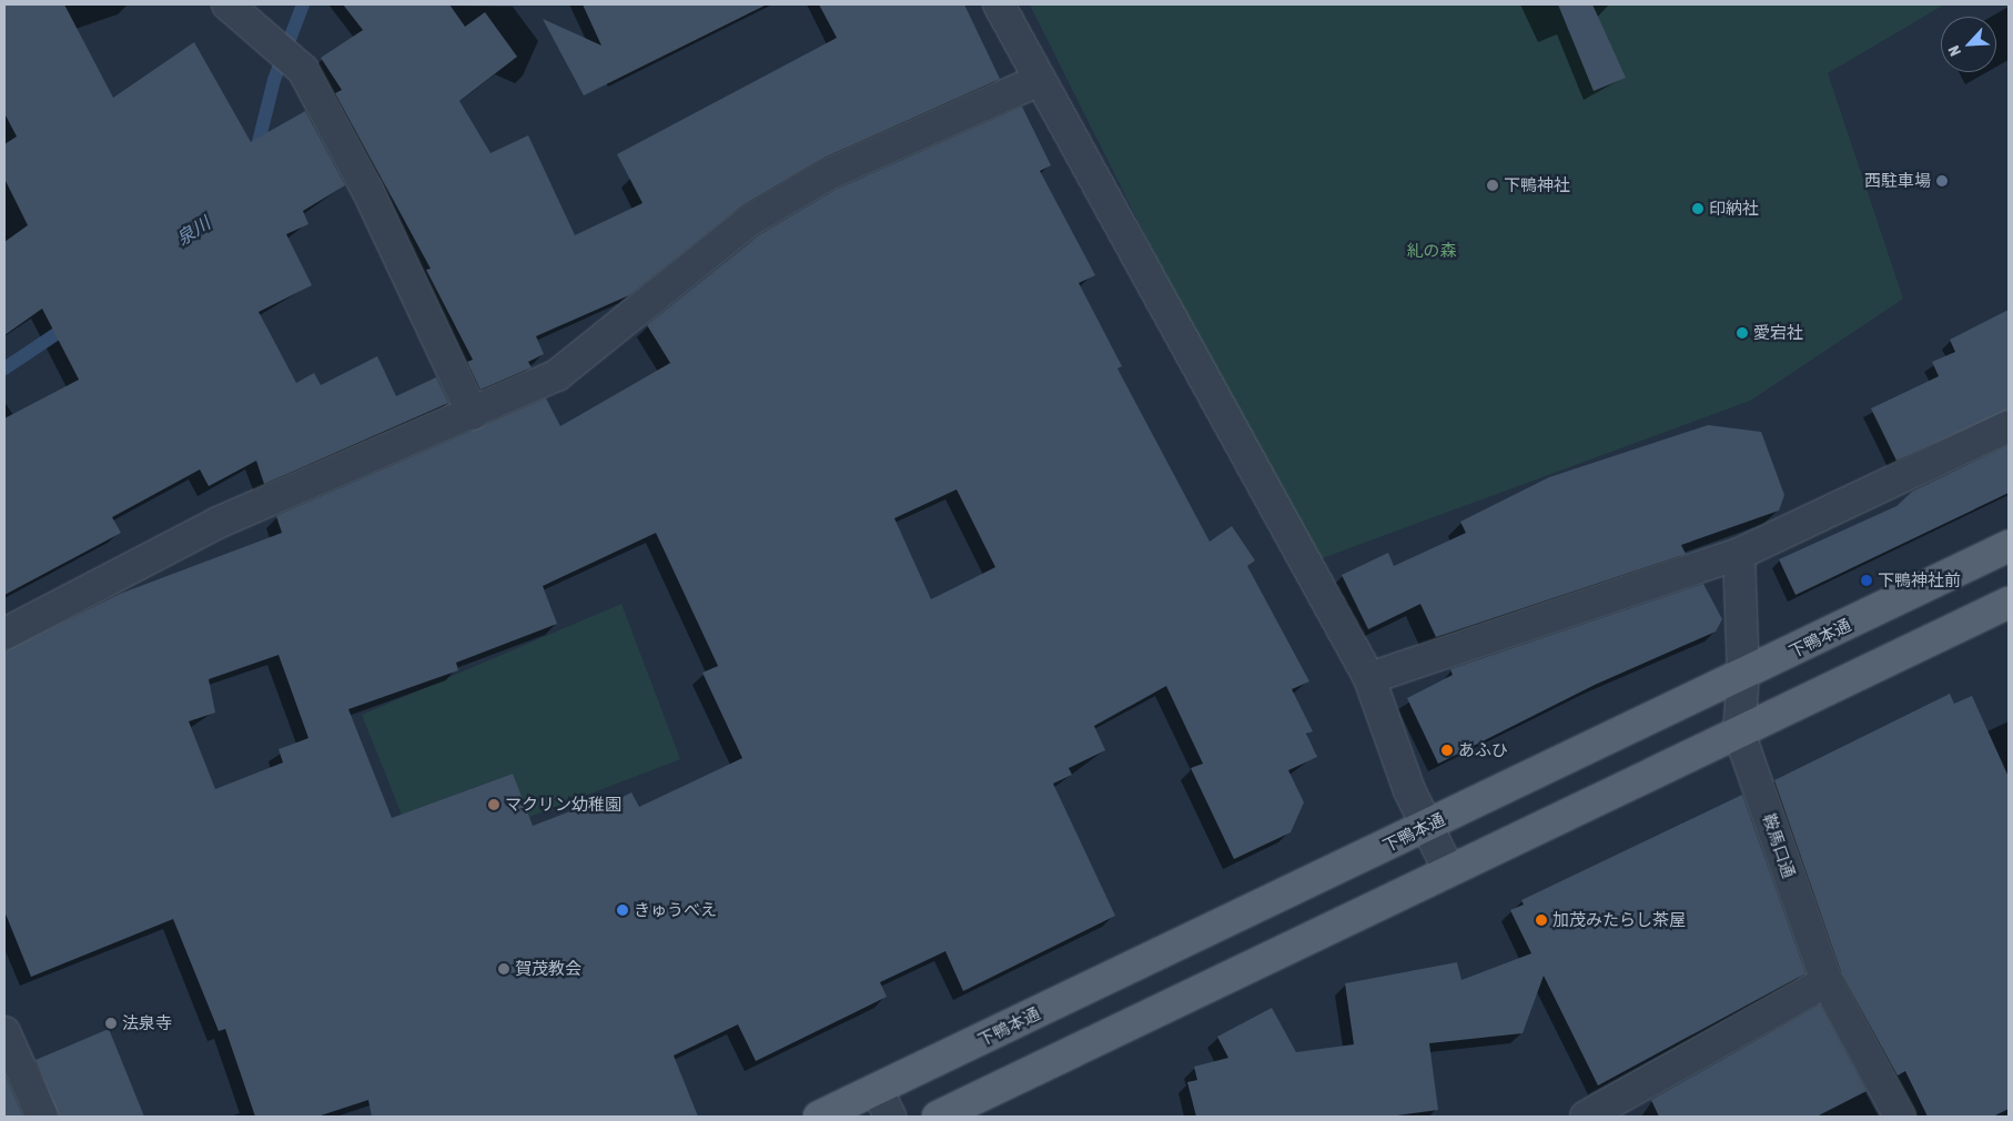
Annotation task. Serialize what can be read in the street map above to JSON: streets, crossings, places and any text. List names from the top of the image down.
{
  "streets": {
    "main road": ["下鴨本通"],
    "street": ["鞍馬口通"]
  },
  "crossings": [
    ["下鴨本通", "鞍馬口通"]
  ],
  "water": ["泉川"],
  "parks": ["糺の森"],
  "places": [
    "西駐車場",
    "下鴨神社",
    "印納社",
    "愛宕社",
    "下鴨神社前",
    "あふひ",
    "マクリン幼稚園",
    "きゅうべえ",
    "加茂みたらし茶屋",
    "賀茂教会",
    "法泉寺"
  ],
  "north": "bottom left"
}
